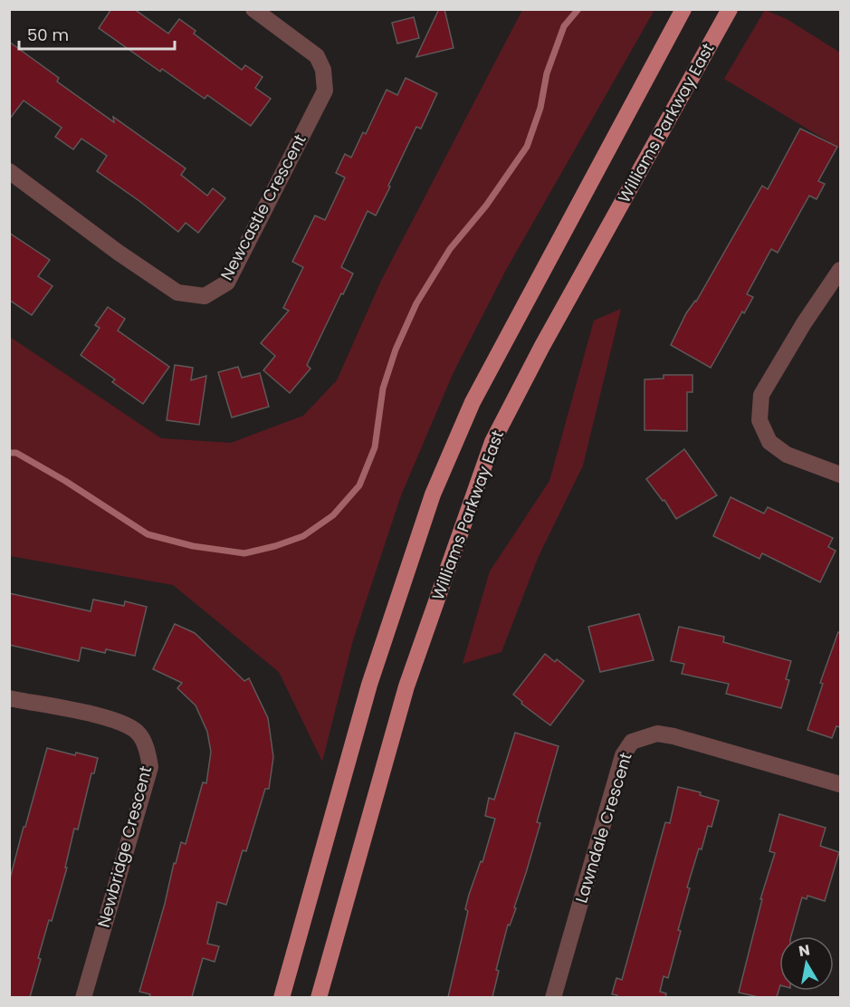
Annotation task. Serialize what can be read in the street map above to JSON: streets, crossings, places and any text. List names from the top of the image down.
{
  "streets": {
    "main road": ["Williams Parkway East"],
    "street": ["Newcastle Crescent", "Lawndale Crescent", "Newbridge Crescent"]
  },
  "scale_bar": "50 m",
  "north": "top"
}
